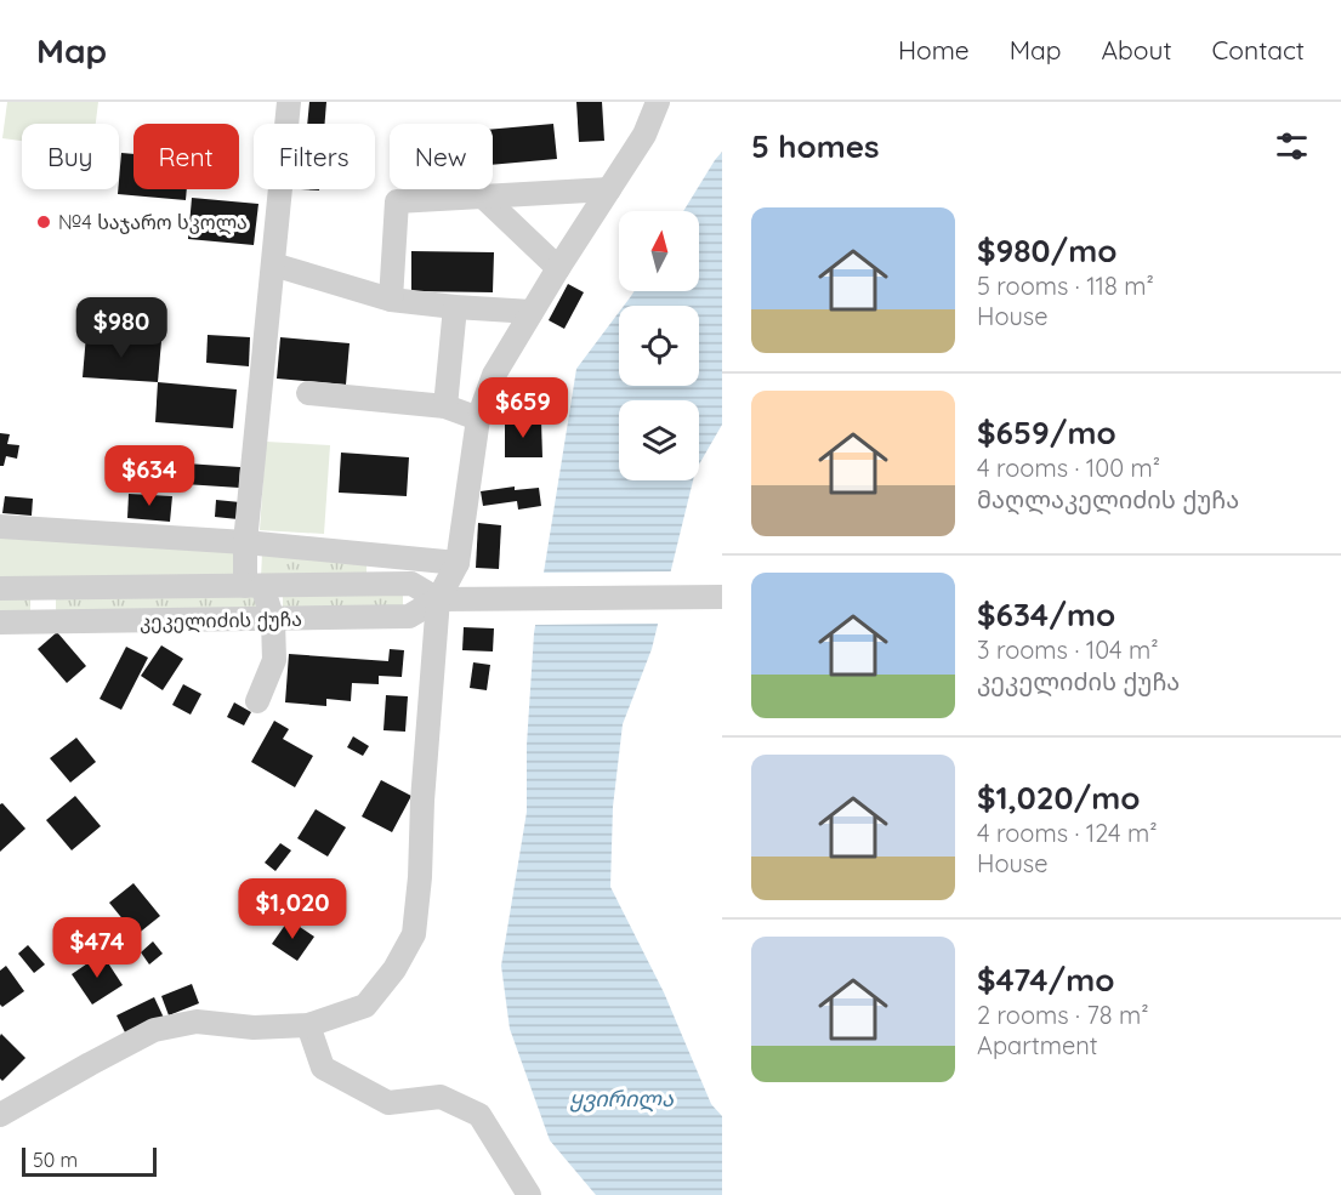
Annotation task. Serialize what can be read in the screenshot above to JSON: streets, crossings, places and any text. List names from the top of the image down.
{
  "streets": {
    "street": ["კეკელიძის ქუჩა"]
  },
  "water": ["ყვირილა"],
  "places": ["№4 საჯარო სკოლა"],
  "scale_bar": "50 m",
  "north": "top",
  "page": {
    "header": "Map",
    "nav": [
      "Home",
      "Map",
      "About",
      "Contact"
    ],
    "heading": "5 homes",
    "chip": [
      "Buy",
      "Rent",
      "Filters",
      "New"
    ],
    "list": [
      {
        "name": "$980/mo",
        "note": "5 rooms · 118 m² · House"
      },
      {
        "name": "$659/mo",
        "note": "4 rooms · 100 m² · მაღლაკელიძის ქუჩა"
      },
      {
        "name": "$634/mo",
        "note": "3 rooms · 104 m² · კეკელიძის ქუჩა"
      },
      {
        "name": "$1,020/mo",
        "note": "4 rooms · 124 m² · House"
      },
      {
        "name": "$474/mo",
        "note": "2 rooms · 78 m² · Apartment"
      }
    ],
    "price": [
      "$980",
      "$659",
      "$634",
      "$1,020",
      "$474"
    ],
    "scale": "50 m"
  }
}
